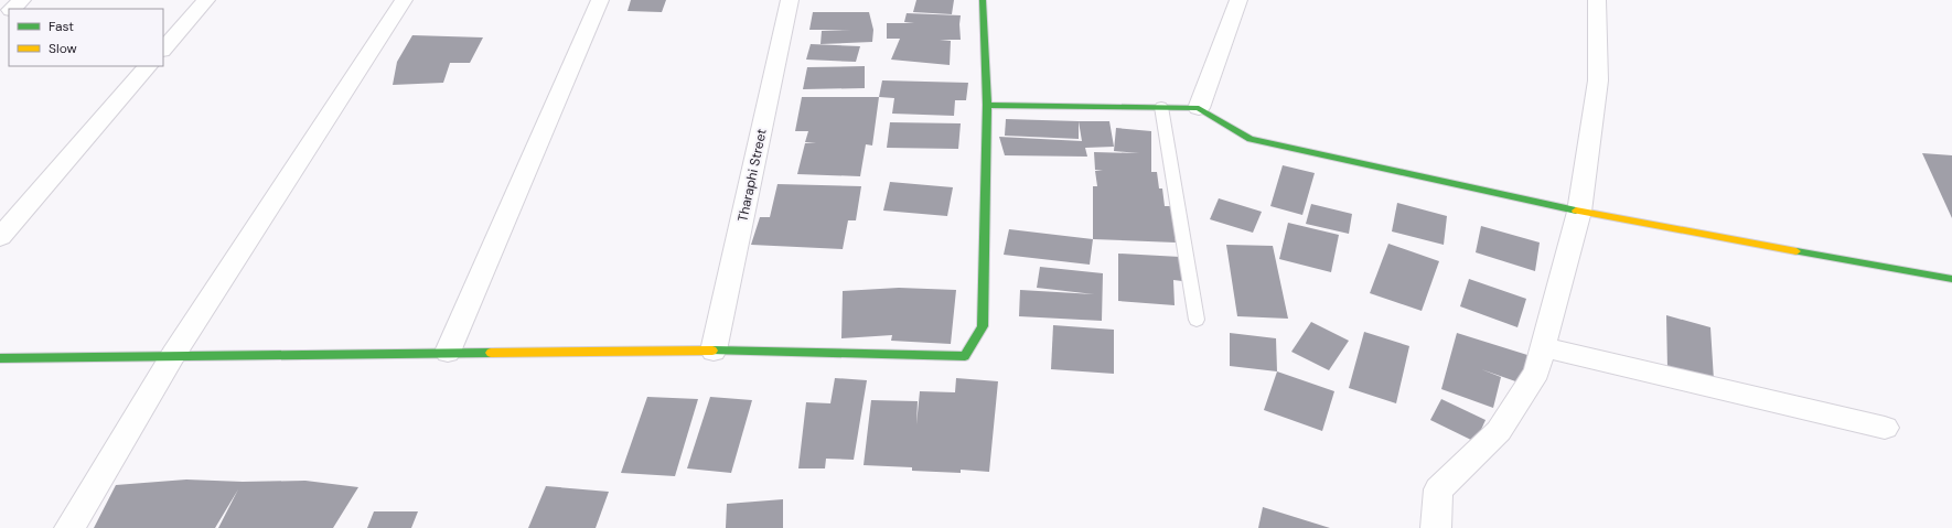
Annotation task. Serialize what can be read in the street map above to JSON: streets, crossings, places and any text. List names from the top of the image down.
{
  "streets": {
    "street": ["Tharaphi Street"]
  },
  "legend": ["Fast", "Slow"]
}
